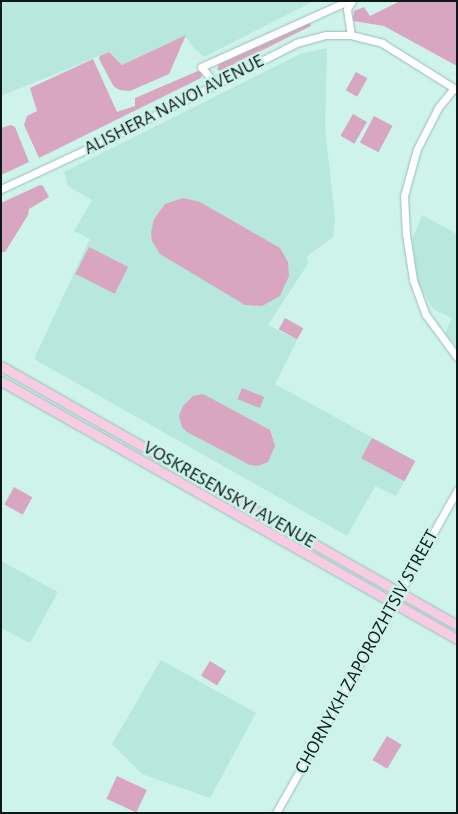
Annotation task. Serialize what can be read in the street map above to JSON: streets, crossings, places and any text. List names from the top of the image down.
{
  "streets": {
    "main road": ["VOSKRESENSKYI AVENUE"],
    "street": ["ALISHERA NAVOI AVENUE", "CHORNYKH ZAPOROZHTSIV STREET"]
  },
  "crossings": [
    ["VOSKRESENSKYI AVENUE", "CHORNYKH ZAPOROZHTSIV STREET"]
  ]
}
